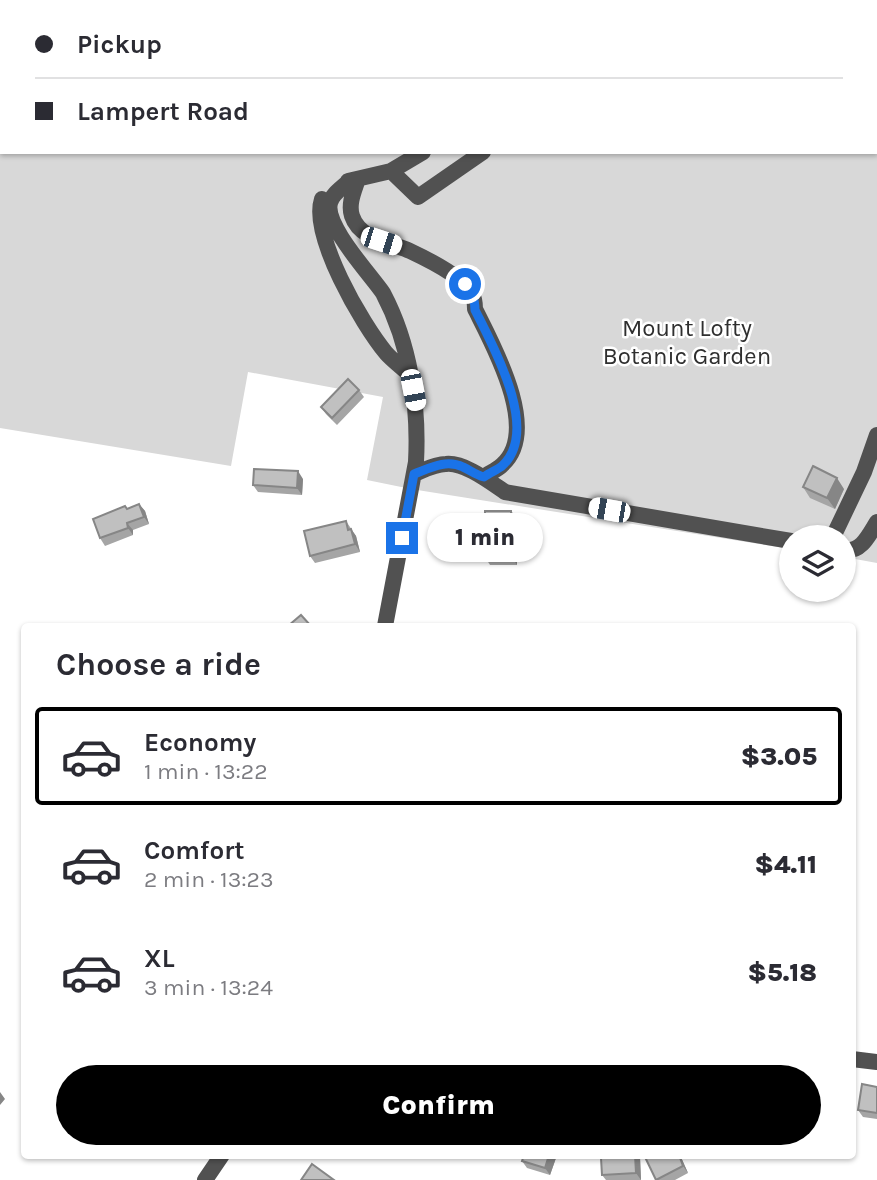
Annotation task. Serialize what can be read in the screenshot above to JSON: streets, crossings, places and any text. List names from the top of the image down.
{
  "parks": ["Mount Lofty Botanic Garden"],
  "page": {
    "banner": ["Pickup", "Lampert Road"],
    "bubble": "1 min",
    "heading": "Choose a ride",
    "list": [
      {
        "name": "Economy",
        "note": "1 min · 13:22",
        "value": "$3.05"
      },
      {
        "name": "Comfort",
        "note": "2 min · 13:23",
        "value": "$4.11"
      },
      {
        "name": "XL",
        "note": "3 min · 13:24",
        "value": "$5.18"
      }
    ],
    "buttons": "Confirm"
  }
}
